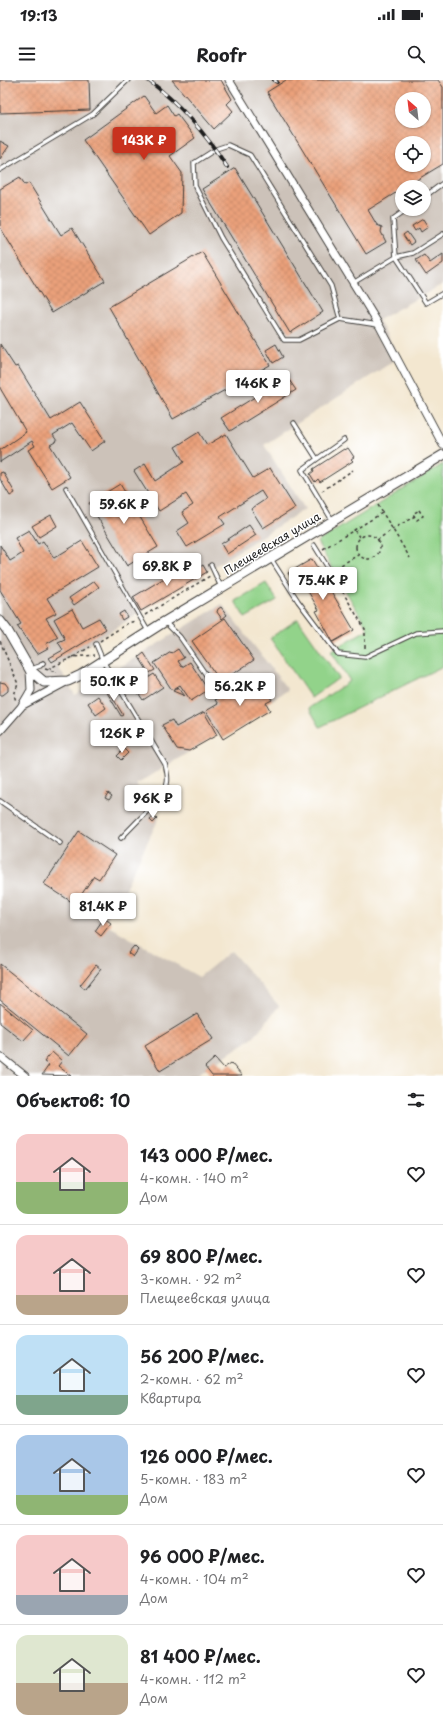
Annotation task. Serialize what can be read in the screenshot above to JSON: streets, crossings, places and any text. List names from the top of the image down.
{
  "streets": {
    "street": ["Плещеевская улица"]
  },
  "north": "top left",
  "page": {
    "status": "19:13",
    "header": "Roofr",
    "price": [
      "143K ₽",
      "146K ₽",
      "59.6K ₽",
      "69.8K ₽",
      "75.4K ₽",
      "50.1K ₽",
      "56.2K ₽",
      "126K ₽",
      "96K ₽",
      "81.4K ₽"
    ],
    "heading": "Объектов: 10",
    "list": [
      {
        "name": "143 000 ₽/мес.",
        "note": "4-комн. · 140 m² · Дом"
      },
      {
        "name": "69 800 ₽/мес.",
        "note": "3-комн. · 92 m² · Плещеевская улица"
      },
      {
        "name": "56 200 ₽/мес.",
        "note": "2-комн. · 62 m² · Квартира"
      },
      {
        "name": "126 000 ₽/мес.",
        "note": "5-комн. · 183 m² · Дом"
      },
      {
        "name": "96 000 ₽/мес.",
        "note": "4-комн. · 104 m² · Дом"
      },
      {
        "name": "81 400 ₽/мес.",
        "note": "4-комн. · 112 m² · Дом"
      }
    ]
  }
}
